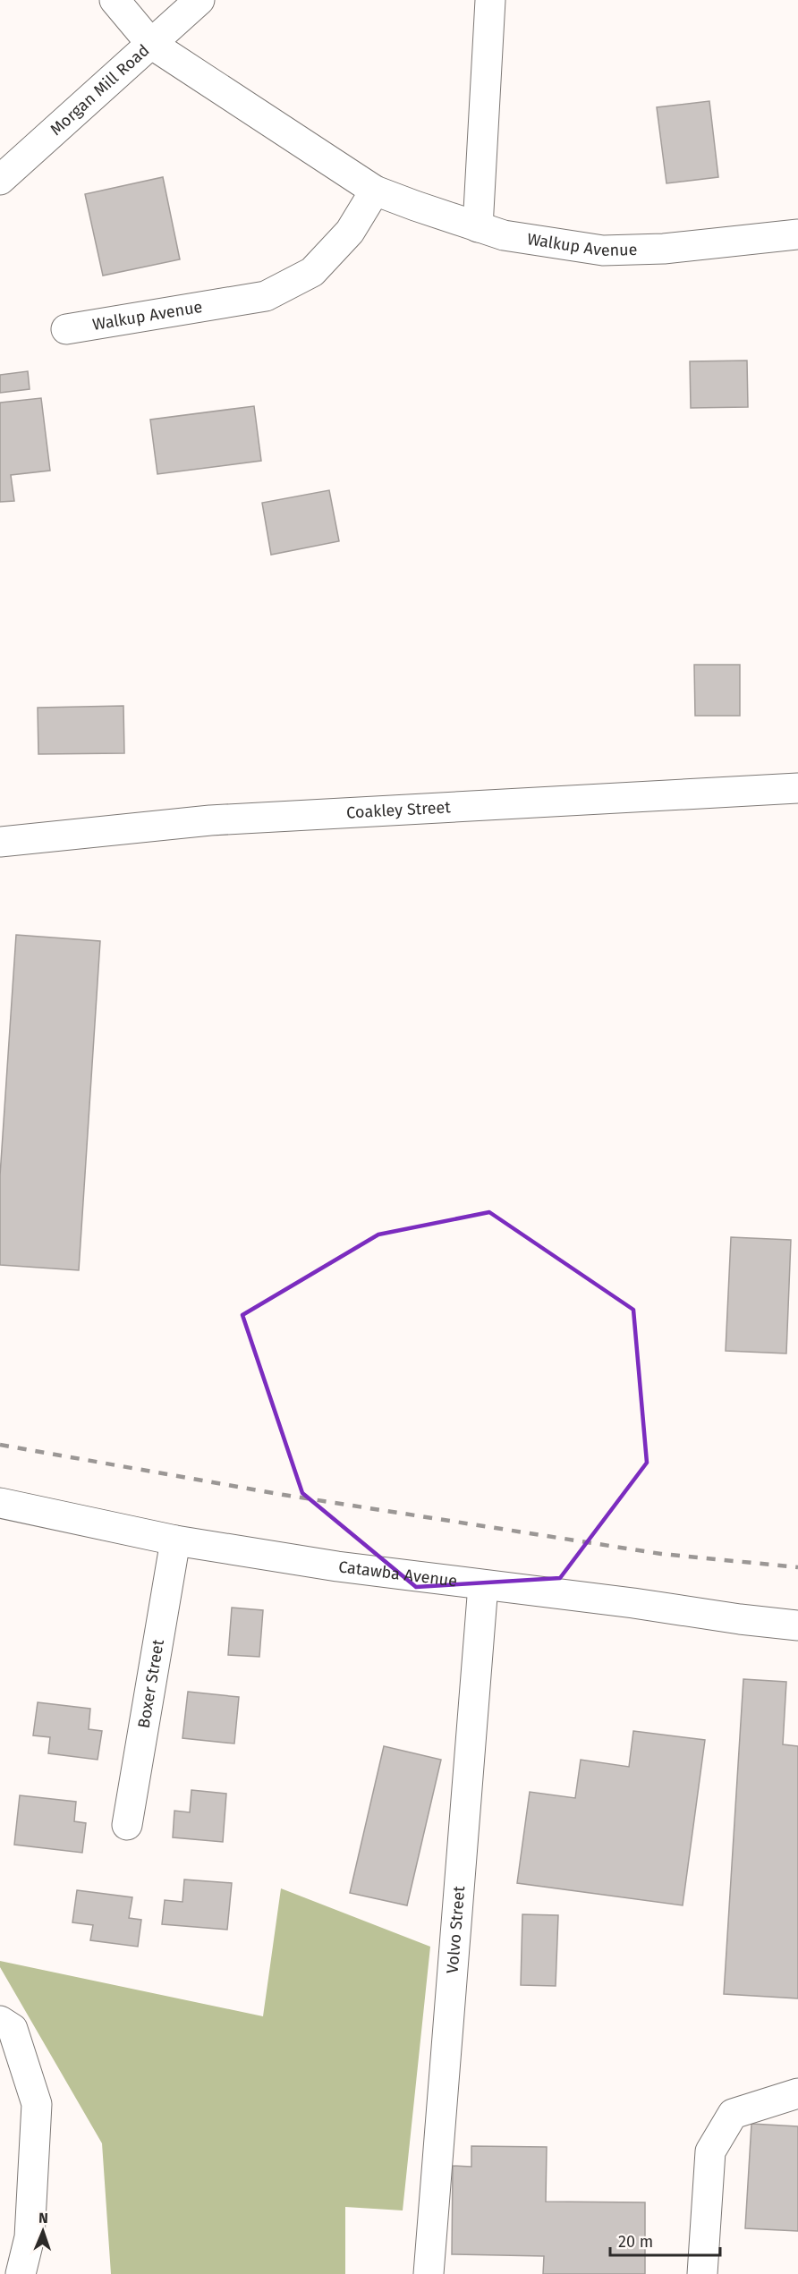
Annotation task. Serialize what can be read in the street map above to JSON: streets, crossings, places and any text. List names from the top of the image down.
{
  "streets": {
    "street": [
      "Morgan Mill Road",
      "Walkup Avenue",
      "Coakley Street",
      "Catawba Avenue",
      "Boxer Street",
      "Volvo Street"
    ]
  },
  "crossings": [
    ["Morgan Mill Road", "Walkup Avenue"],
    ["Catawba Avenue", "Boxer Street"],
    ["Catawba Avenue", "Volvo Street"]
  ],
  "scale_bar": "20 m",
  "north": "top"
}
